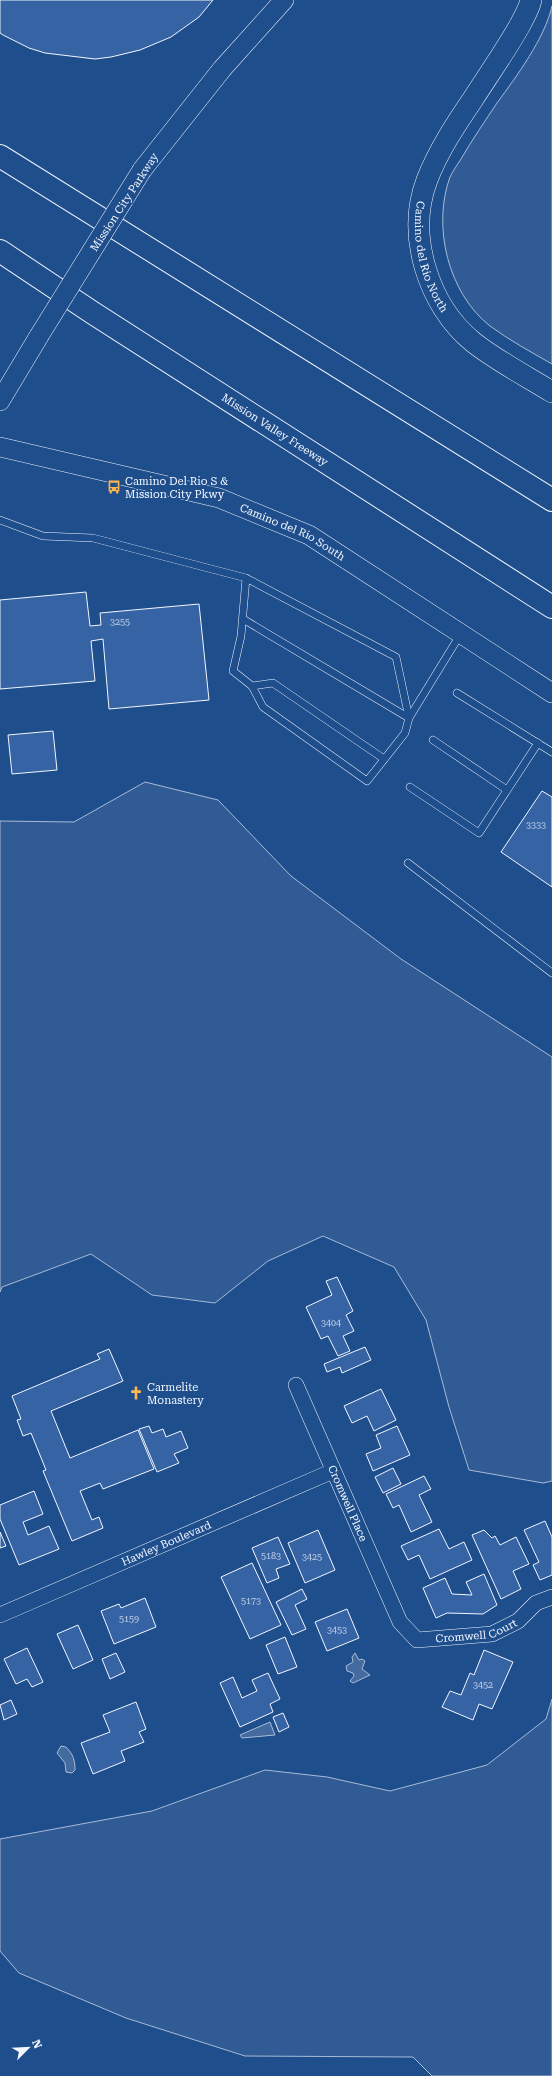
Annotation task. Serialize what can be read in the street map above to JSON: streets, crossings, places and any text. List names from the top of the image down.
{
  "streets": {
    "highway": ["Mission Valley Freeway"],
    "main road": ["Camino del Rio North"],
    "street": [
      "Mission City Parkway",
      "Camino del Rio South",
      "Cromwell Place",
      "Hawley Boulevard",
      "Cromwell Court"
    ]
  },
  "crossings": [
    ["Cromwell Place", "Hawley Boulevard"],
    ["Cromwell Place", "Cromwell Court"]
  ],
  "places": {
    "bus stop": ["Camino Del Rio S & Mission City Pkwy"],
    "church": ["Carmelite Monastery"]
  },
  "house_numbers": [
    "3255",
    "3333",
    "3404",
    "5183",
    "3425",
    "5173",
    "5159",
    "3453",
    "3452"
  ],
  "north": "top right"
}
